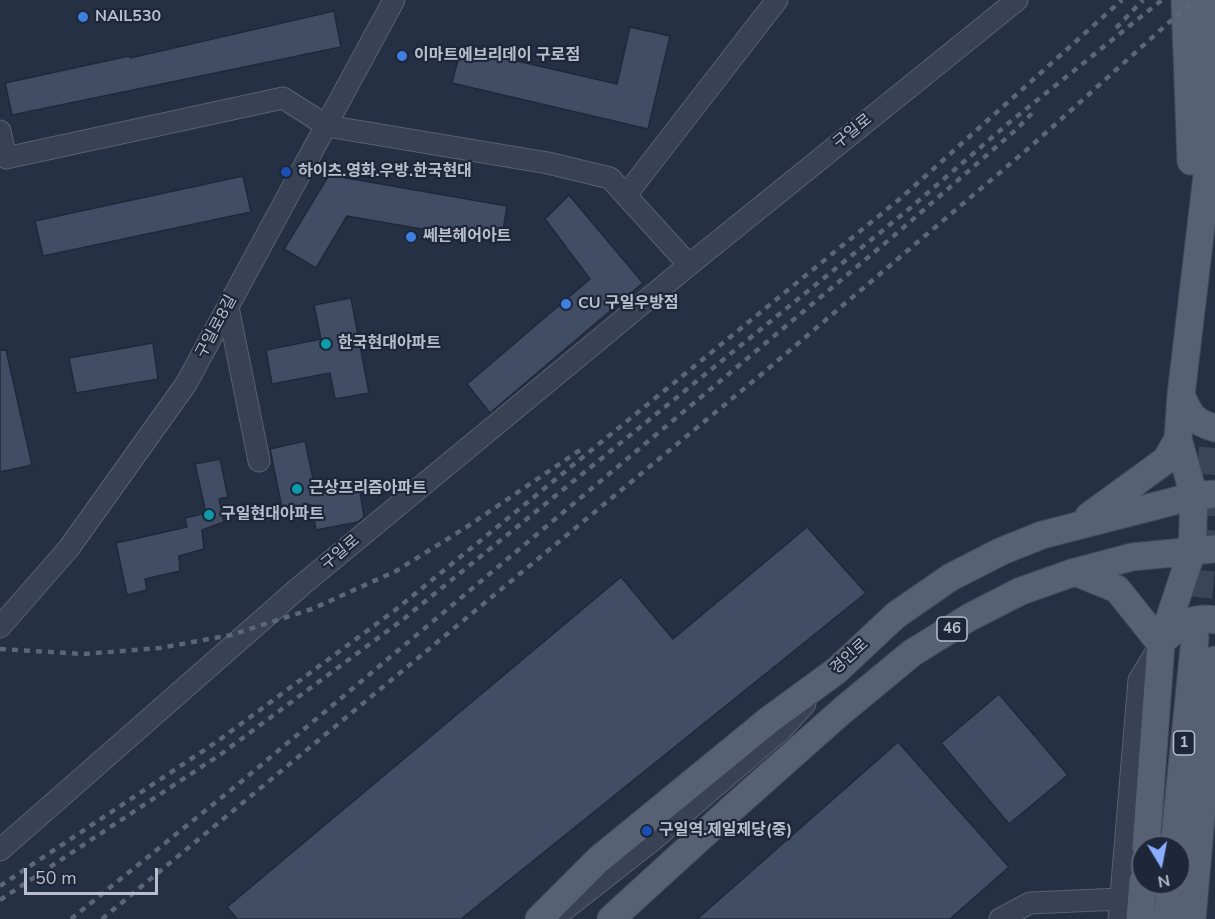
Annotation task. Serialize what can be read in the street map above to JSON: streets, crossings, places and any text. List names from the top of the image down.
{
  "streets": {
    "main road": ["46", "경인로", "1"],
    "street": ["구일로", "구일로8길"]
  },
  "places": [
    "NAIL530",
    "이마트에브리데이 구로점",
    "하이츠.영화.우방.한국현대",
    "쎄븐헤어아트",
    "CU 구일우방점",
    "한국현대아파트",
    "근상프리즘아파트",
    "구일현대아파트",
    "구일역.제일제당(중)"
  ],
  "scale_bar": "50 m",
  "north": "bottom"
}
